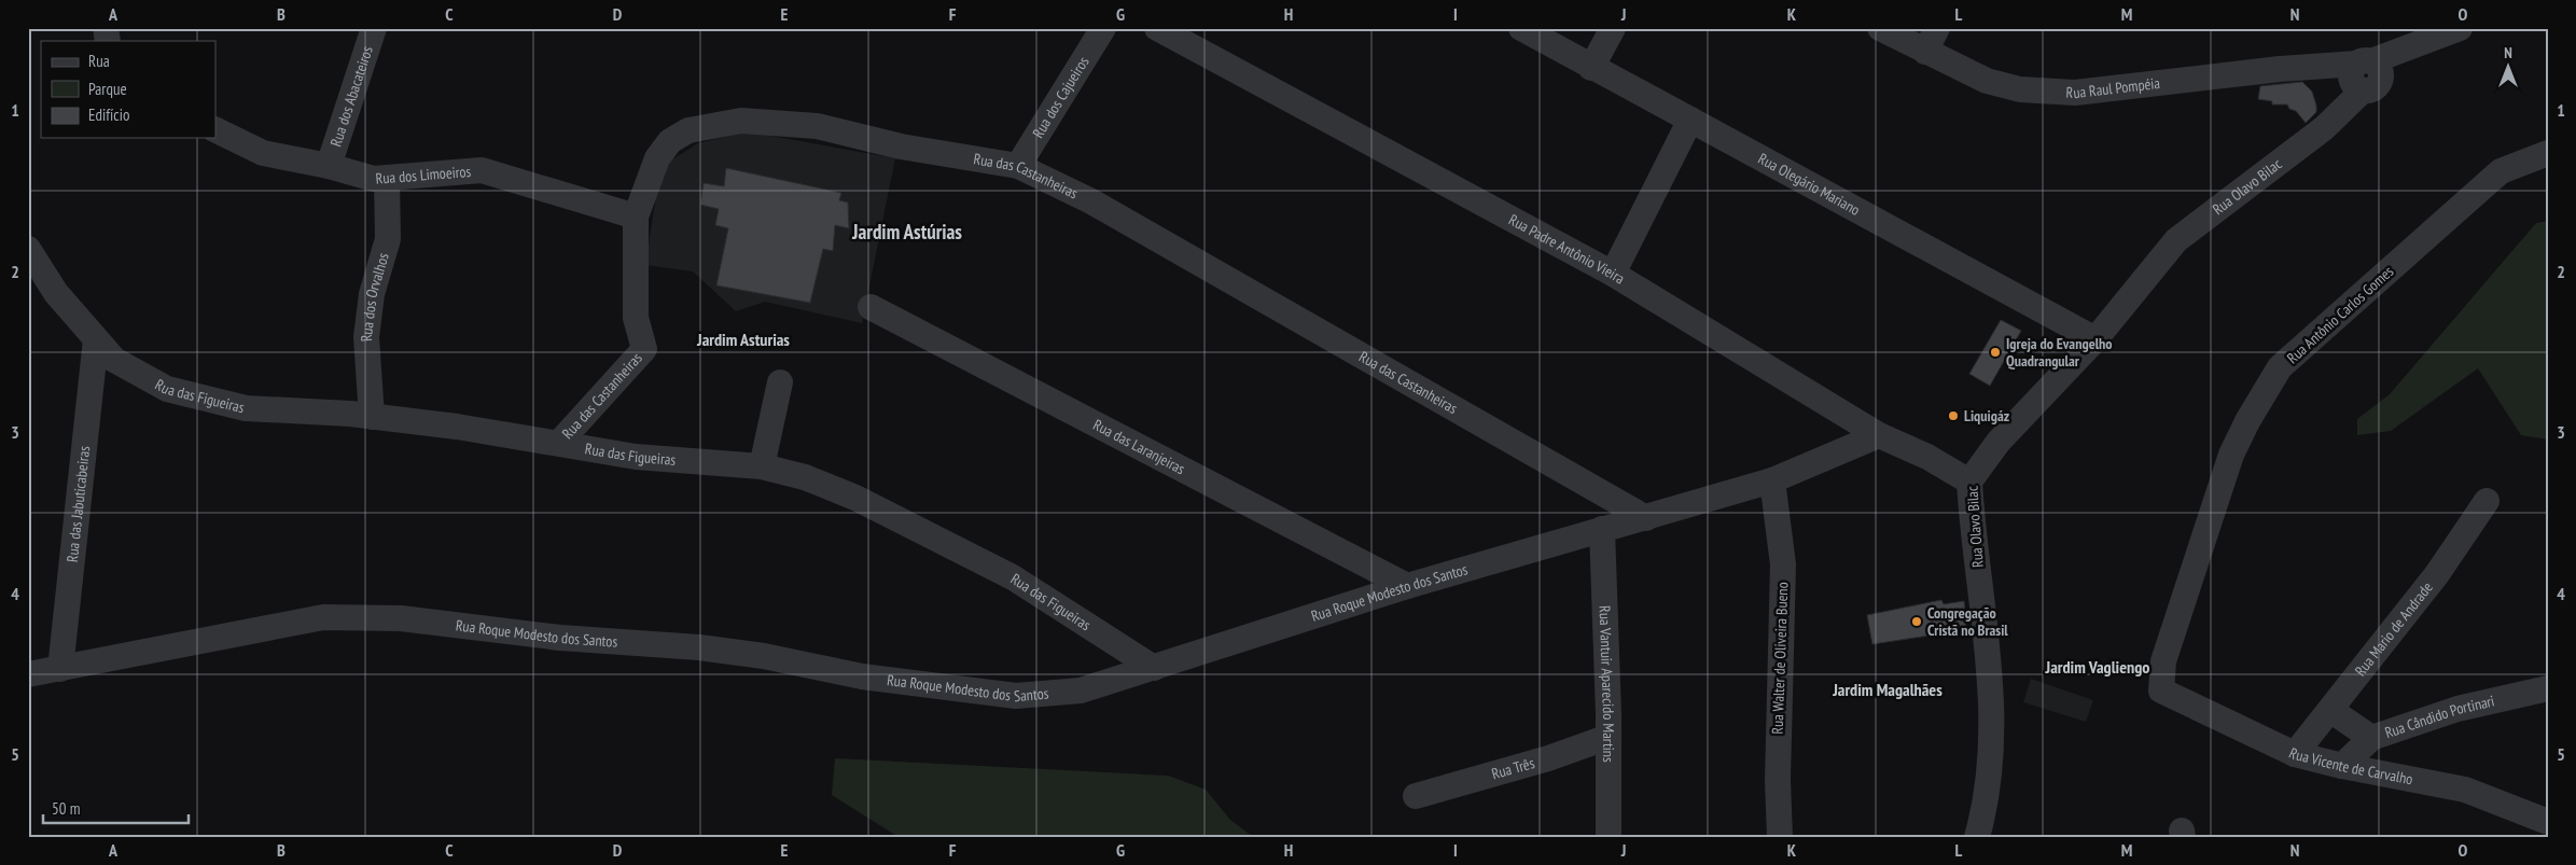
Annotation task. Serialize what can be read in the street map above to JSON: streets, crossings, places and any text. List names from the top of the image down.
{
  "streets": {
    "street": [
      "Rua Raul Pompéia",
      "Rua dos Abacateiros",
      "Rua dos Cajueiros",
      "Rua dos Limoeiros",
      "Rua das Castanheiras",
      "Rua Olegário Mariano",
      "Rua Olavo Bilac",
      "Rua Padre Antônio Vieira",
      "Rua dos Orvalhos",
      "Rua Antônio Carlos Gomes",
      "Rua das Figueiras",
      "Rua das Laranjeiras",
      "Rua das Jabuticabeiras",
      "Rua Roque Modesto dos Santos",
      "Rua Mario de Andrade",
      "Rua Walter de Oliveira Bueno",
      "Rua Vantuir Aparecido Martins",
      "Rua Cândido Portinari",
      "Rua Vicente de Carvalho",
      "Rua Três"
    ]
  },
  "crossings": [
    ["Rua Raul Pompéia", "Rua Olavo Bilac"],
    ["Rua dos Abacateiros", "Rua dos Limoeiros"],
    ["Rua dos Cajueiros", "Rua das Castanheiras"],
    ["Rua dos Limoeiros", "Rua das Castanheiras"],
    ["Rua dos Limoeiros", "Rua dos Orvalhos"],
    ["Rua das Castanheiras", "Rua das Figueiras"],
    ["Rua das Castanheiras", "Rua Roque Modesto dos Santos"],
    ["Rua Olegário Mariano", "Rua Olavo Bilac"],
    ["Rua Olavo Bilac", "Rua Padre Antônio Vieira"],
    ["Rua Padre Antônio Vieira", "Rua Roque Modesto dos Santos"],
    ["Rua dos Orvalhos", "Rua das Figueiras"],
    ["Rua Antônio Carlos Gomes", "Rua Vicente de Carvalho"],
    ["Rua das Figueiras", "Rua das Jabuticabeiras"],
    ["Rua das Figueiras", "Rua Roque Modesto dos Santos"],
    ["Rua das Laranjeiras", "Rua Roque Modesto dos Santos"],
    ["Rua das Jabuticabeiras", "Rua Roque Modesto dos Santos"],
    ["Rua Roque Modesto dos Santos", "Rua Walter de Oliveira Bueno"],
    ["Rua Roque Modesto dos Santos", "Rua Vantuir Aparecido Martins"],
    ["Rua Mario de Andrade", "Rua Vicente de Carvalho"],
    ["Rua Vantuir Aparecido Martins", "Rua Três"],
    ["Rua Cândido Portinari", "Rua Vicente de Carvalho"]
  ],
  "districts": [
    "Jardim Astúrias",
    "Jardim Asturias",
    "Jardim Vagliengo",
    "Jardim Magalhães"
  ],
  "places": ["Igreja do Evangelho Quadrangular", "Liquigáz", "Congregação Cristã no Brasil"],
  "legend": ["Rua", "Parque", "Edifício"],
  "scale_bar": "50 m",
  "north": "top",
  "grid": {
    "columns": [
      "A",
      "B",
      "C",
      "D",
      "E",
      "F",
      "G",
      "H",
      "I",
      "J",
      "K",
      "L",
      "M",
      "N",
      "O"
    ],
    "rows": [
      "1",
      "2",
      "3",
      "4",
      "5"
    ]
  }
}
